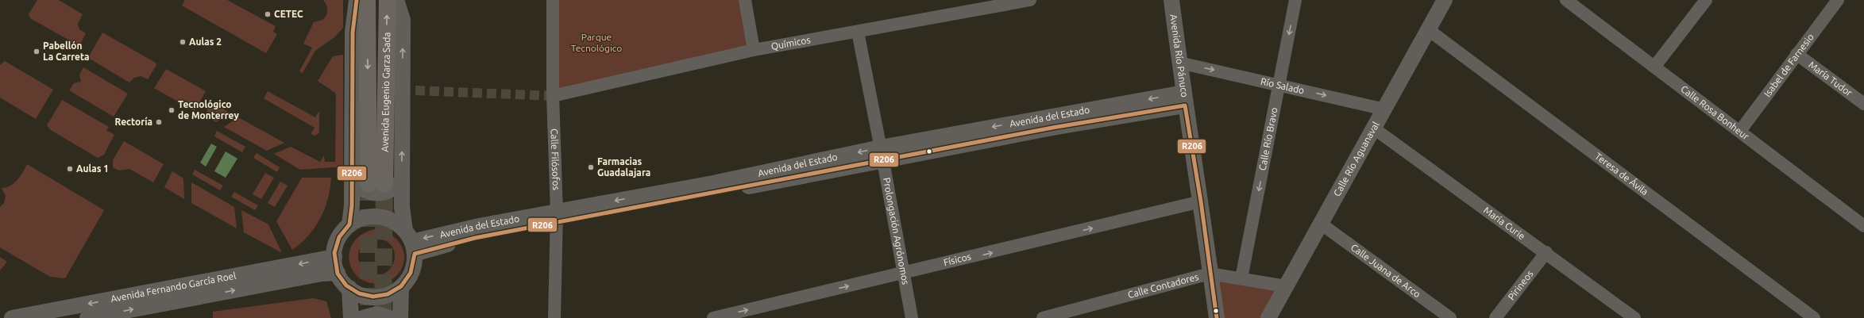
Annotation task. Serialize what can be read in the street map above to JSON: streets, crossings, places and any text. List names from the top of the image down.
{
  "streets": {
    "highway": ["Avenida Eugenio Garza Sada"],
    "street": [
      "Químicos",
      "Avenida Río Pánuco",
      "Isabel de Farnesio",
      "María Tudor",
      "Río Salado",
      "Calle Rosa Bonheur",
      "Avenida del Estado",
      "Calle Río Bravo",
      "Calle Filósofos",
      "Calle Río Aguanaval",
      "Teresa de Ávila",
      "María Curie",
      "Prolongación Agrónomos",
      "Físicos",
      "Calle Juana de Arco",
      "Pirineos",
      "Calle Contadores",
      "Avenida Fernando García Roel"
    ]
  },
  "crossings": [
    ["Químicos", "Calle Filósofos"],
    ["Químicos", "Prolongación Agrónomos"],
    ["Avenida Río Pánuco", "Río Salado"],
    ["Avenida Río Pánuco", "Avenida del Estado"],
    ["Avenida Río Pánuco", "Físicos"],
    ["Avenida Río Pánuco", "Calle Contadores"],
    ["Isabel de Farnesio", "María Tudor"],
    ["Isabel de Farnesio", "Calle Rosa Bonheur"],
    ["Río Salado", "Calle Río Bravo"],
    ["Río Salado", "Calle Río Aguanaval"],
    ["Avenida del Estado", "Calle Filósofos"],
    ["Avenida del Estado", "Prolongación Agrónomos"],
    ["Avenida del Estado", "Avenida Fernando García Roel"],
    ["Calle Río Bravo", "Calle Contadores"],
    ["Calle Río Aguanaval", "Teresa de Ávila"],
    ["Calle Río Aguanaval", "María Curie"],
    ["Calle Río Aguanaval", "Calle Juana de Arco"],
    ["Calle Río Aguanaval", "Calle Contadores"],
    ["María Curie", "Pirineos"],
    ["Prolongación Agrónomos", "Físicos"]
  ],
  "one_way": ["Río Salado", "Calle Río Bravo", "Físicos"],
  "parks": ["Parque Tecnológico"],
  "places": [
    "CETEC",
    "Aulas 2",
    "Pabellón La Carreta",
    "Tecnológico de Monterrey",
    "Rectoría",
    "Farmacias Guadalajara",
    "Aulas 1"
  ],
  "lines": ["transit line R206"]
}
